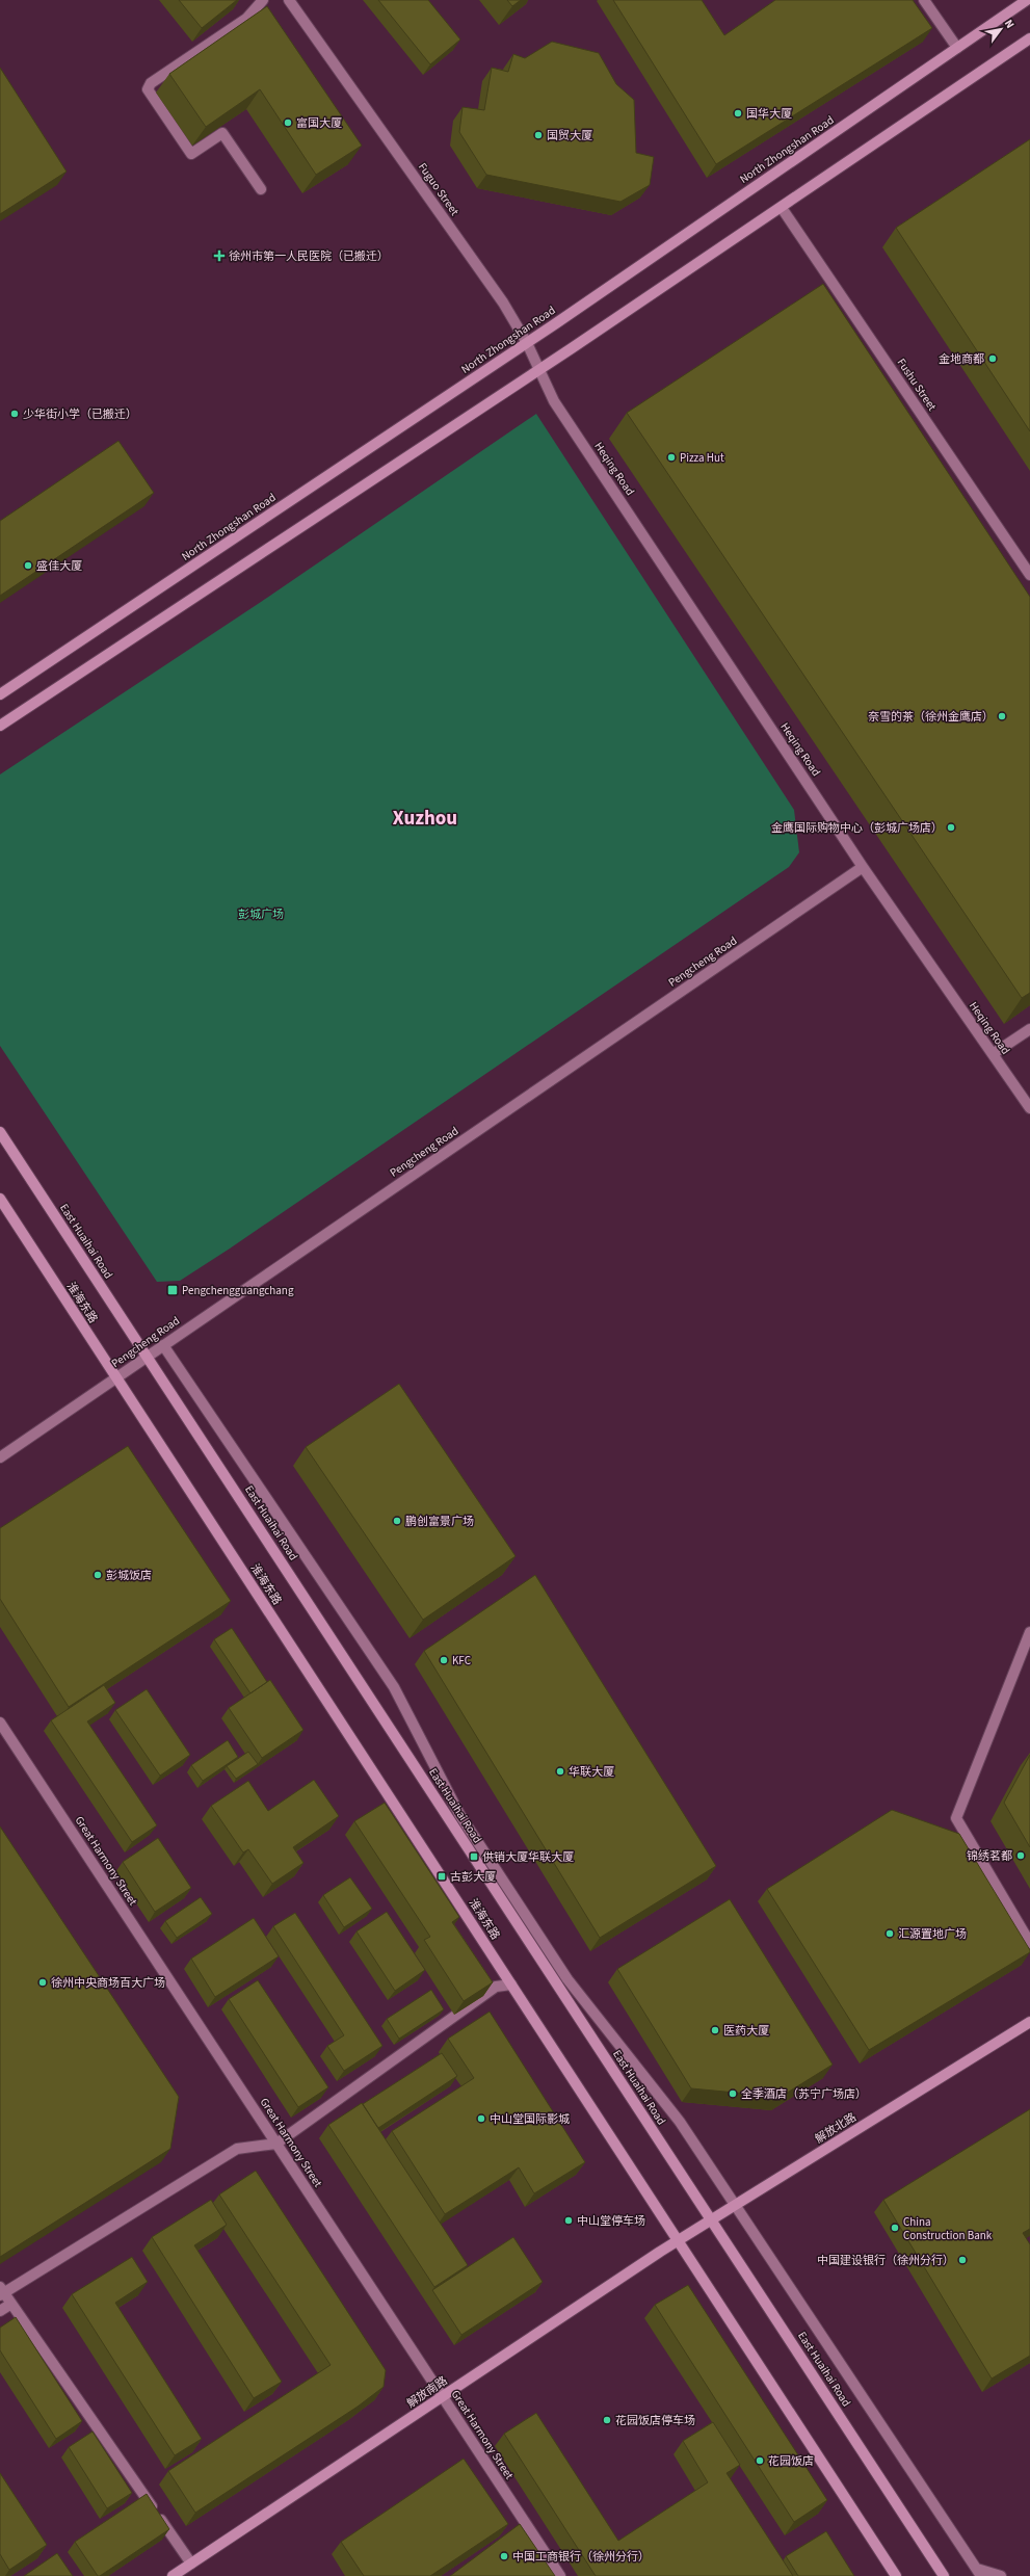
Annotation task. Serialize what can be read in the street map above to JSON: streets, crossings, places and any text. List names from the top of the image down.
{
  "streets": {
    "main road": [
      "North Zhongshan Road",
      "East Huaihai Road",
      "淮海东路",
      "解放北路",
      "解放南路"
    ],
    "street": [
      "Fuguo Street",
      "Fushu Street",
      "Heqing Road",
      "Pengcheng Road",
      "Great Harmony Street"
    ]
  },
  "crossings": [
    ["North Zhongshan Road", "Fuguo Street"],
    ["Fuguo Street", "Heqing Road"],
    ["Heqing Road", "Pengcheng Road"],
    ["Pengcheng Road", "East Huaihai Road"],
    ["Pengcheng Road", "淮海东路"],
    ["East Huaihai Road", "解放北路"],
    ["Great Harmony Street", "解放南路"],
    ["解放北路", "解放南路"]
  ],
  "districts": ["Xuzhou"],
  "parks": ["彭城广场"],
  "places": {
    "other": [
      "国华大厦",
      "富国大厦",
      "国贸大厦",
      "金地商都",
      "少华街小学（已搬迁）",
      "Pizza Hut",
      "盛佳大厦",
      "奈雪的茶（徐州金鹰店）",
      "金鹰国际购物中心（彭城广场店）",
      "鹏创富景广场",
      "彭城饭店",
      "KFC",
      "华联大厦",
      "锦绣茗都",
      "汇源置地广场",
      "徐州中央商场百大广场",
      "医药大厦",
      "全季酒店（苏宁广场店）",
      "中山堂国际影城",
      "中山堂停车场",
      "China Construction Bank",
      "中国建设银行（徐州分行）",
      "花园饭店停车场",
      "花园饭店",
      "中国工商银行（徐州分行）"
    ],
    "health": ["徐州市第一人民医院（已搬迁）"],
    "transit": ["Pengchengguangchang", "供销大厦华联大厦", "古彭大厦"]
  },
  "north": "top right"
}
